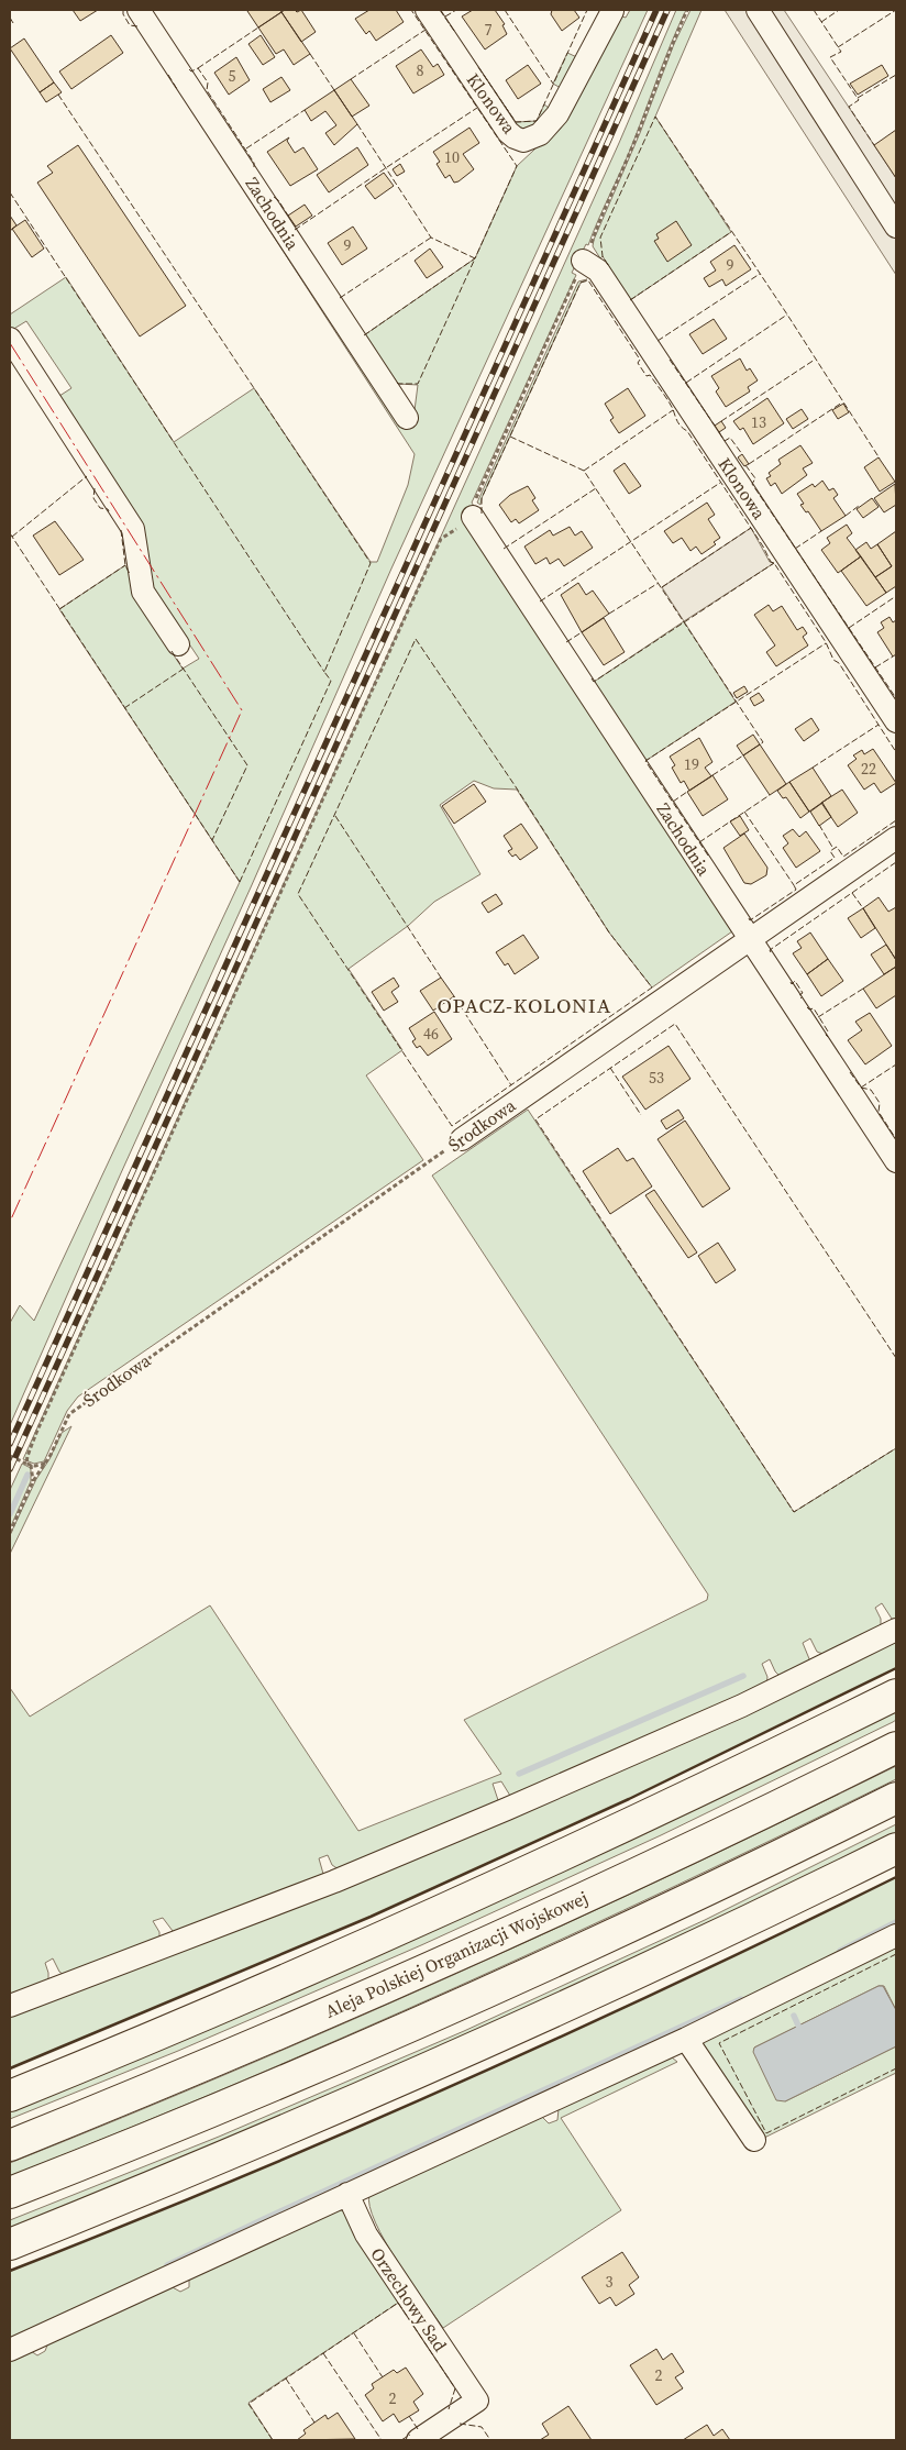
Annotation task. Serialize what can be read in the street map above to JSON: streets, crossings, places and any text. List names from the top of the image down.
{
  "streets": {
    "highway": ["Aleja Polskiej Organizacji Wojskowej"],
    "street": [
      "Klonowa",
      "Zachodnia",
      "Środkowa",
      "Orzechowy Sad"
    ]
  },
  "crossings": [
    ["Zachodnia", "Środkowa"]
  ],
  "districts": ["OPACZ-KOLONIA"],
  "house_numbers": [
    "7",
    "8",
    "5",
    "10",
    "9",
    "9",
    "13",
    "19",
    "22",
    "46",
    "53",
    "3",
    "2",
    "2"
  ]
}
